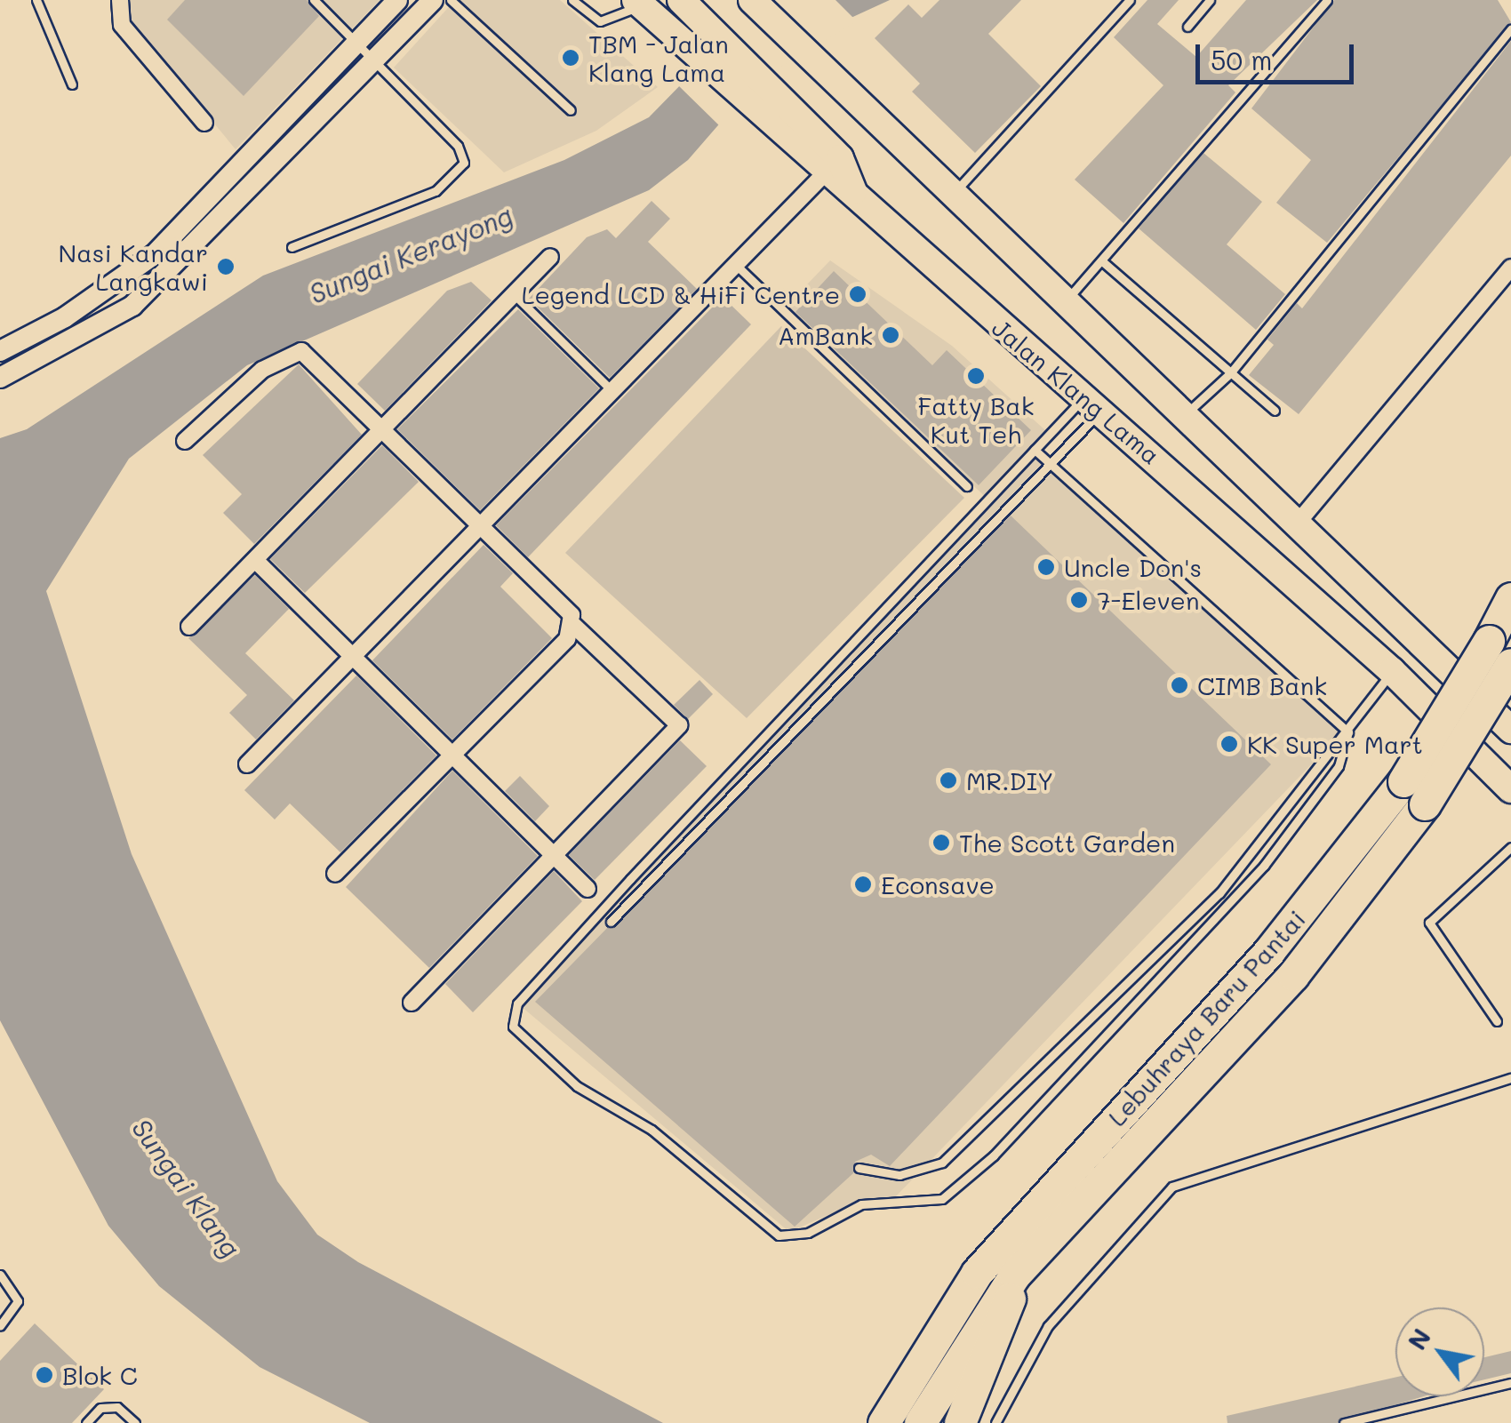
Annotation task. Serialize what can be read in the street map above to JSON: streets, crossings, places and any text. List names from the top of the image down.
{
  "streets": {
    "highway": ["Lebuhraya Baru Pantai"],
    "main road": ["Jalan Klang Lama"]
  },
  "water": ["Sungai Kerayong", "Sungai Klang"],
  "places": [
    "TBM - Jalan Klang Lama",
    "Nasi Kandar Langkawi",
    "Legend LCD & HiFi Centre",
    "AmBank",
    "Fatty Bak Kut Teh",
    "Uncle Don's",
    "7-Eleven",
    "CIMB Bank",
    "KK Super Mart",
    "MR.DIY",
    "The Scott Garden",
    "Econsave",
    "Blok C"
  ],
  "scale_bar": "50 m",
  "north": "top left"
}
